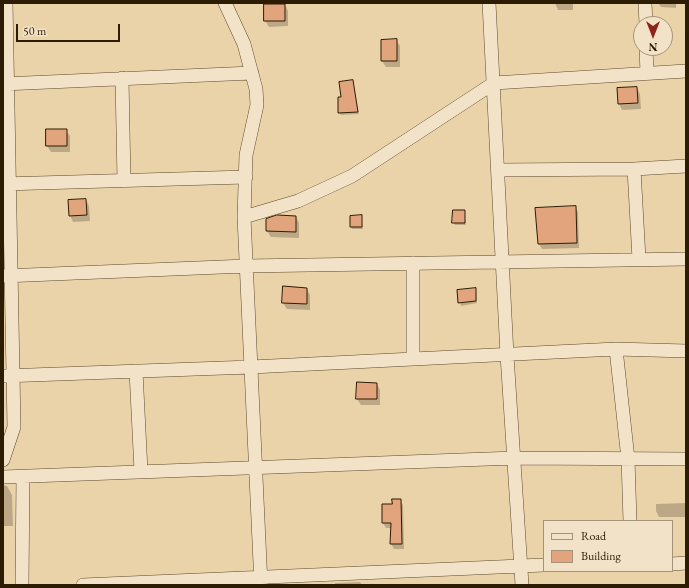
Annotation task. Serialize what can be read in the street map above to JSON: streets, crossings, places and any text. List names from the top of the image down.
{
  "legend": ["Road", "Building"],
  "scale_bar": "50 m",
  "north": "bottom"
}
